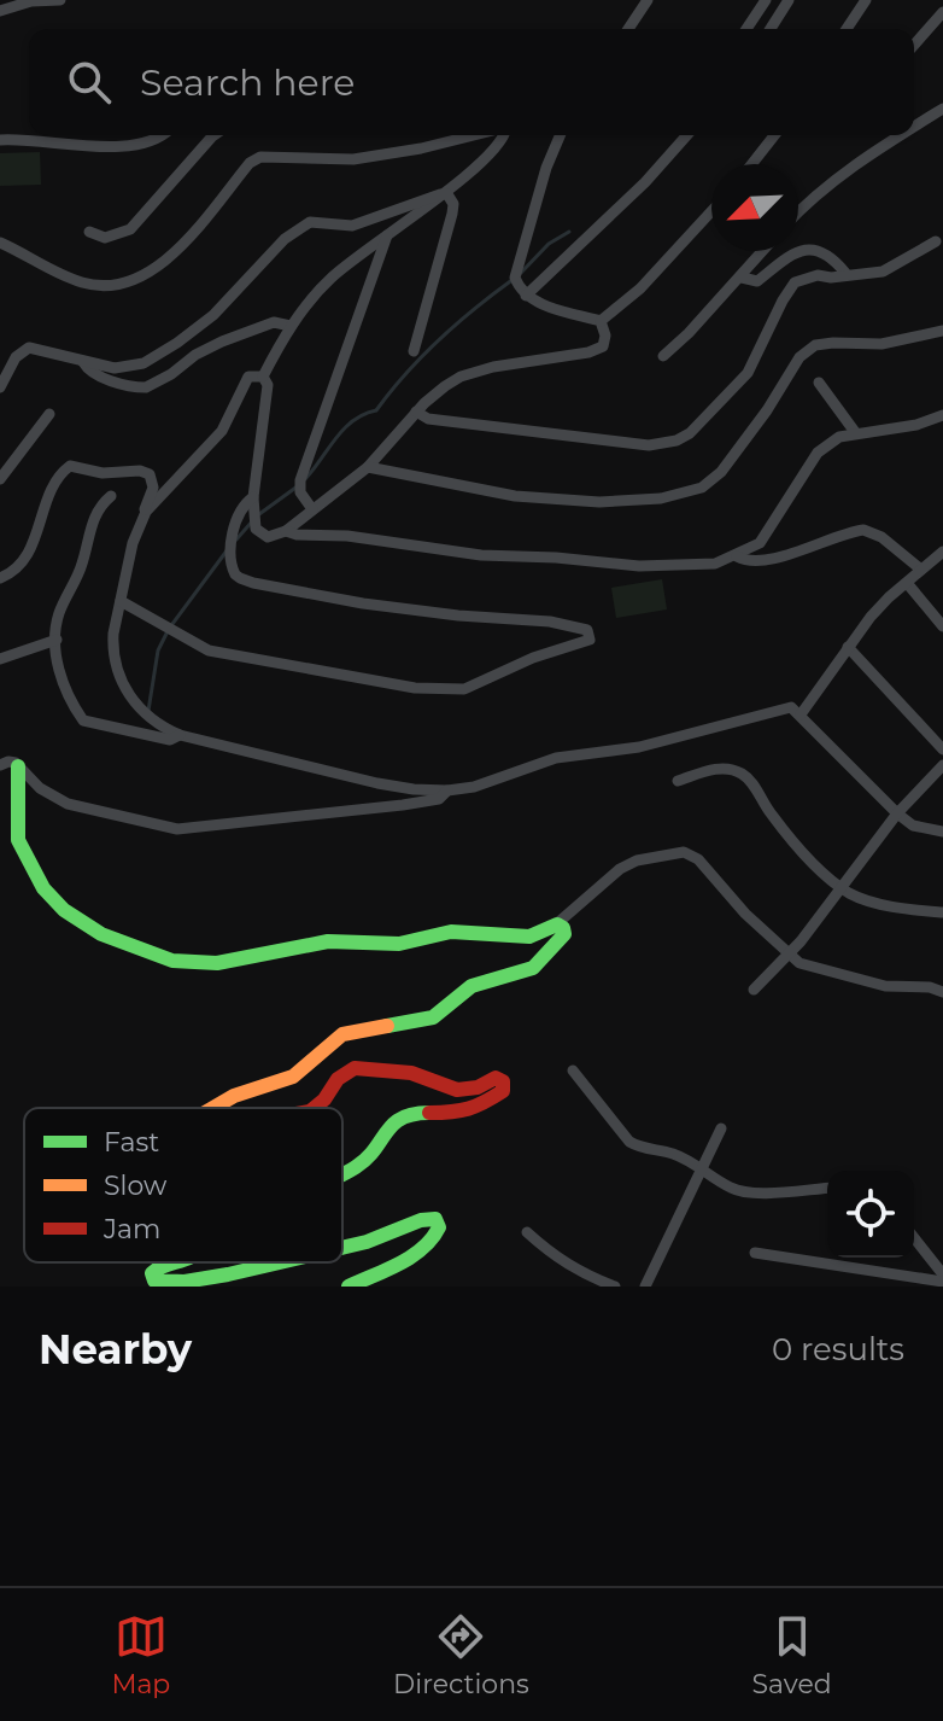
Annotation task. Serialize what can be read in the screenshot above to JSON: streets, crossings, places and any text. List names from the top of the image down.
{
  "legend": ["Fast", "Slow", "Jam"],
  "north": "bottom left",
  "page": {
    "search": "Search here",
    "heading": ["Nearby", "0 results"],
    "nav": ["Map", "Directions", "Saved"]
  }
}
